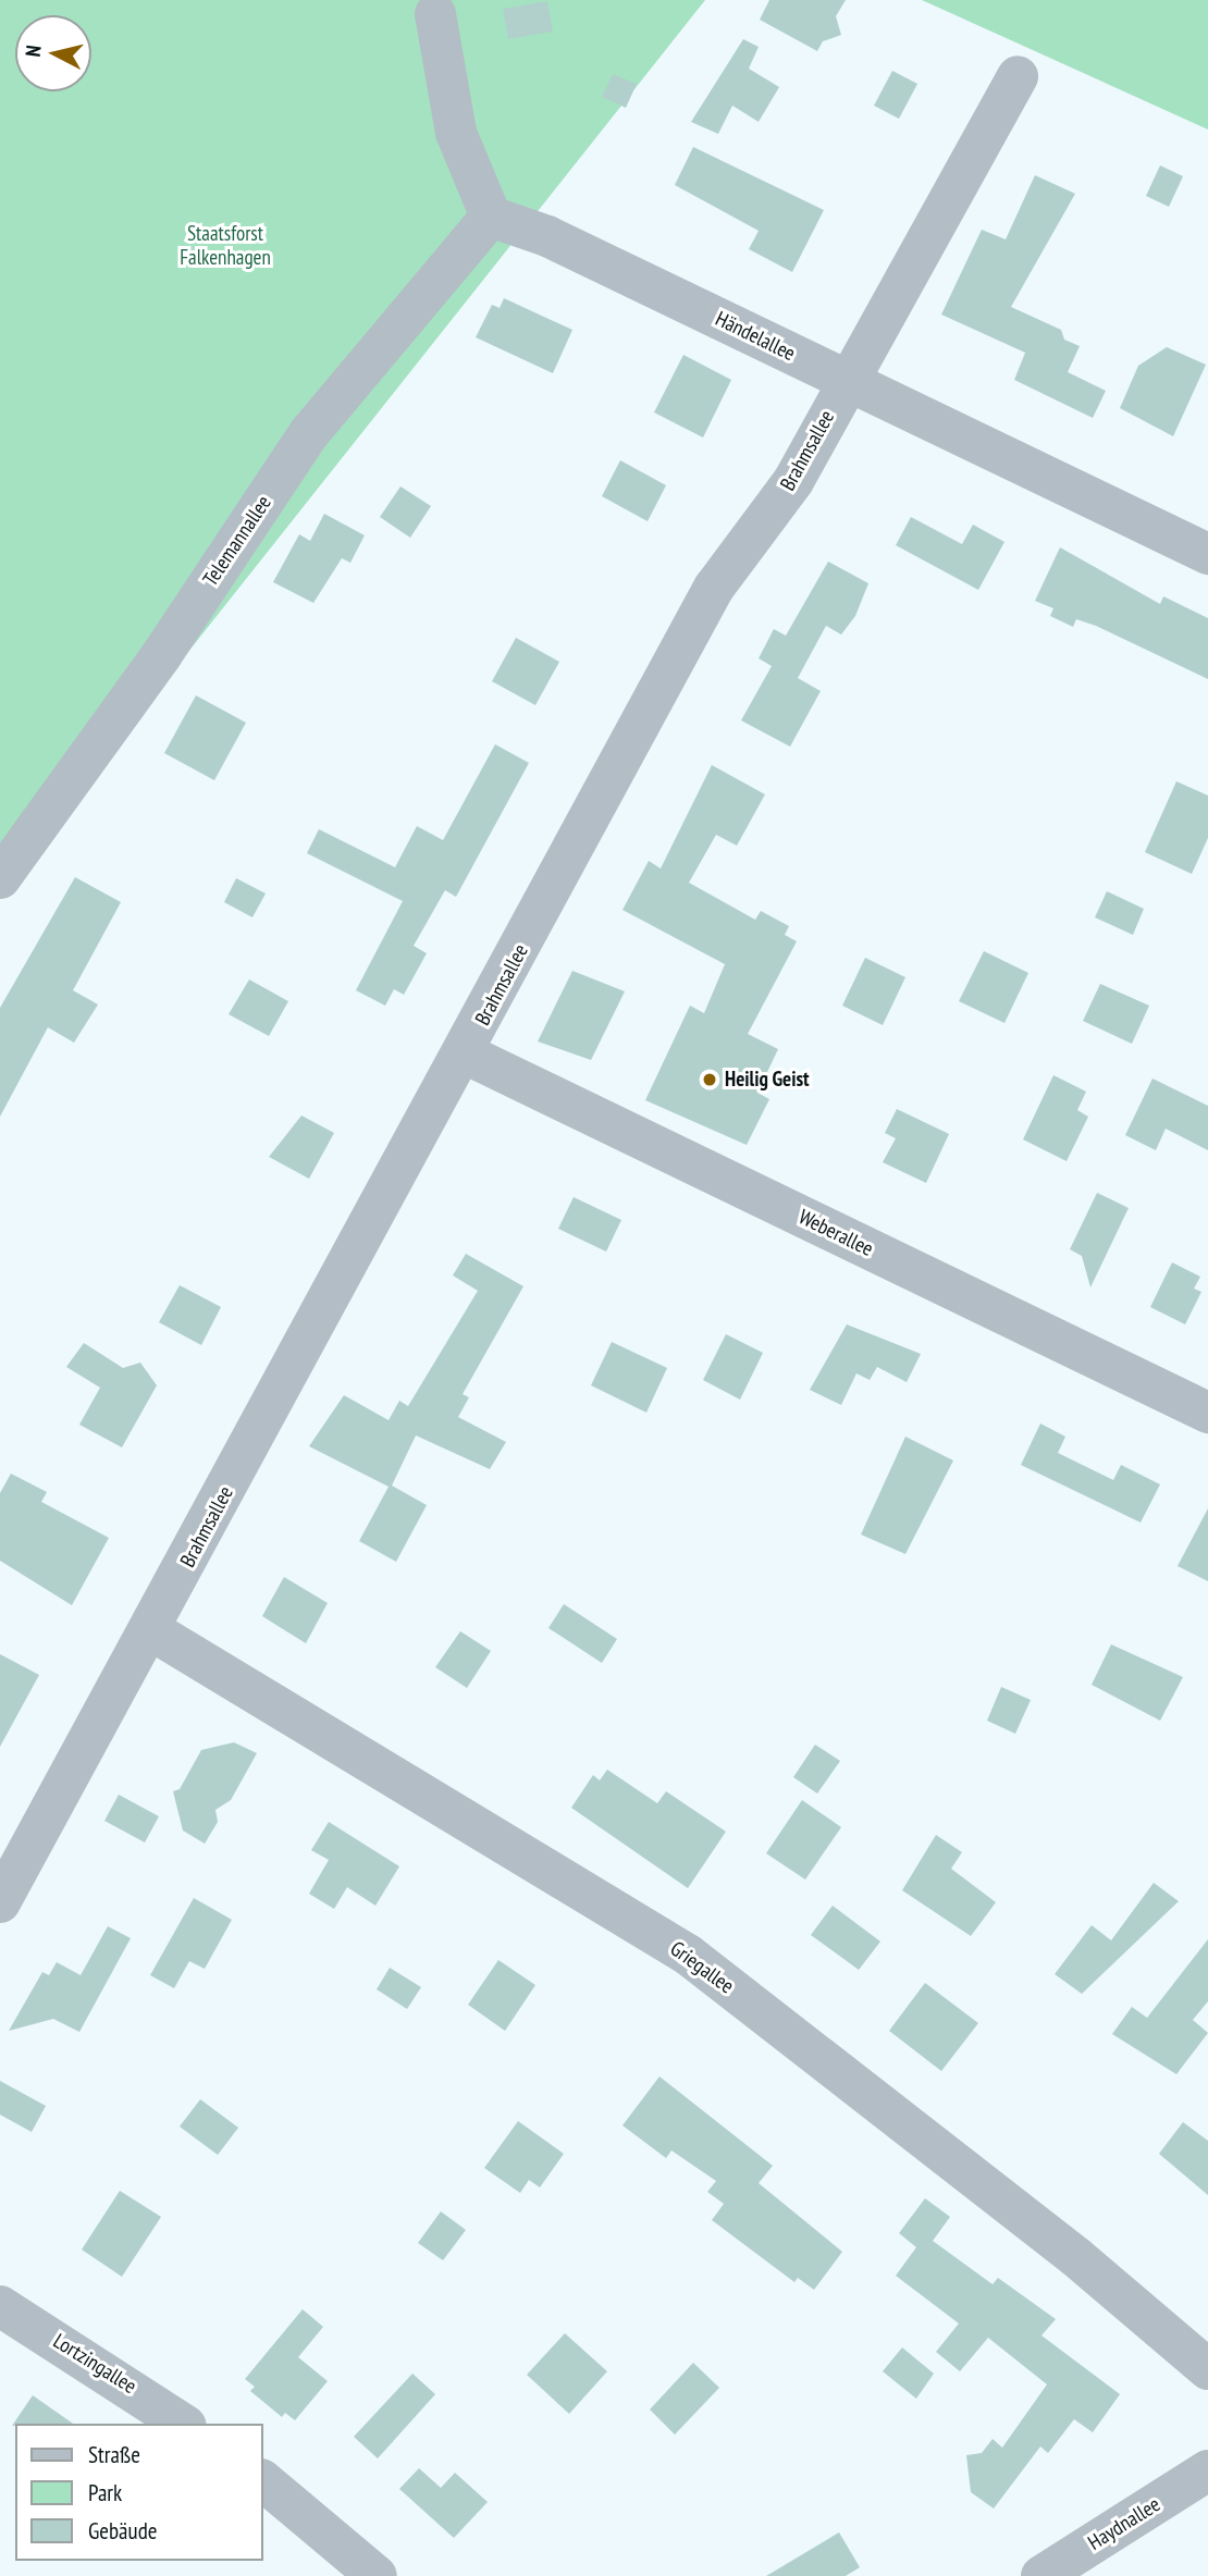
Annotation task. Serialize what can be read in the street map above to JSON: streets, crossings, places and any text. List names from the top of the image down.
{
  "streets": {
    "street": [
      "Händelallee",
      "Brahmsallee",
      "Telemannallee",
      "Weberallee",
      "Griegallee",
      "Lortzingallee",
      "Haydnallee"
    ]
  },
  "crossings": [
    ["Händelallee", "Brahmsallee"],
    ["Händelallee", "Telemannallee"],
    ["Brahmsallee", "Weberallee"],
    ["Brahmsallee", "Griegallee"]
  ],
  "parks": ["Staatsforst Falkenhagen"],
  "places": ["Heilig Geist"],
  "legend": ["Straße", "Park", "Gebäude"],
  "north": "left"
}
